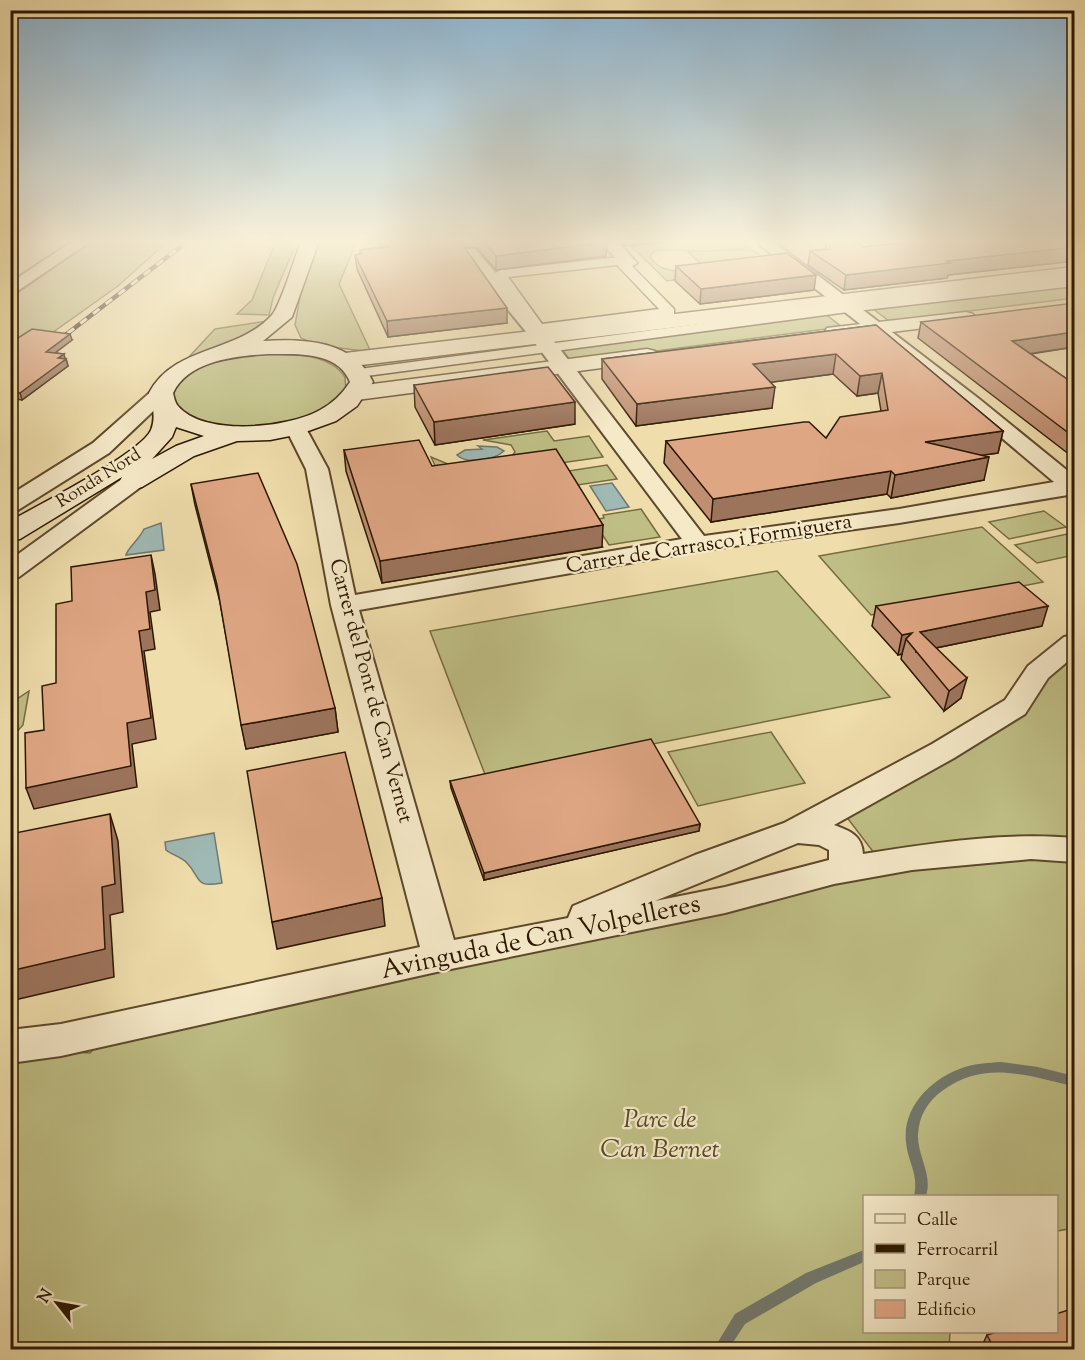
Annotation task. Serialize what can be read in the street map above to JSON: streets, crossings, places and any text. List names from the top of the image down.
{
  "streets": {
    "main road": ["Ronda Nord"],
    "street": ["Carrer de Carrasco i Formiguera", "Carrer del Pont de Can Vernet", "Avinguda de Can Volpelleres"]
  },
  "crossings": [
    ["Ronda Nord", "Carrer del Pont de Can Vernet"],
    ["Carrer de Carrasco i Formiguera", "Carrer del Pont de Can Vernet"],
    ["Carrer del Pont de Can Vernet", "Avinguda de Can Volpelleres"]
  ],
  "parks": ["Parc de Can Bernet"],
  "legend": [
    "Calle",
    "Ferrocarril",
    "Parque",
    "Edificio"
  ],
  "north": "top left"
}
